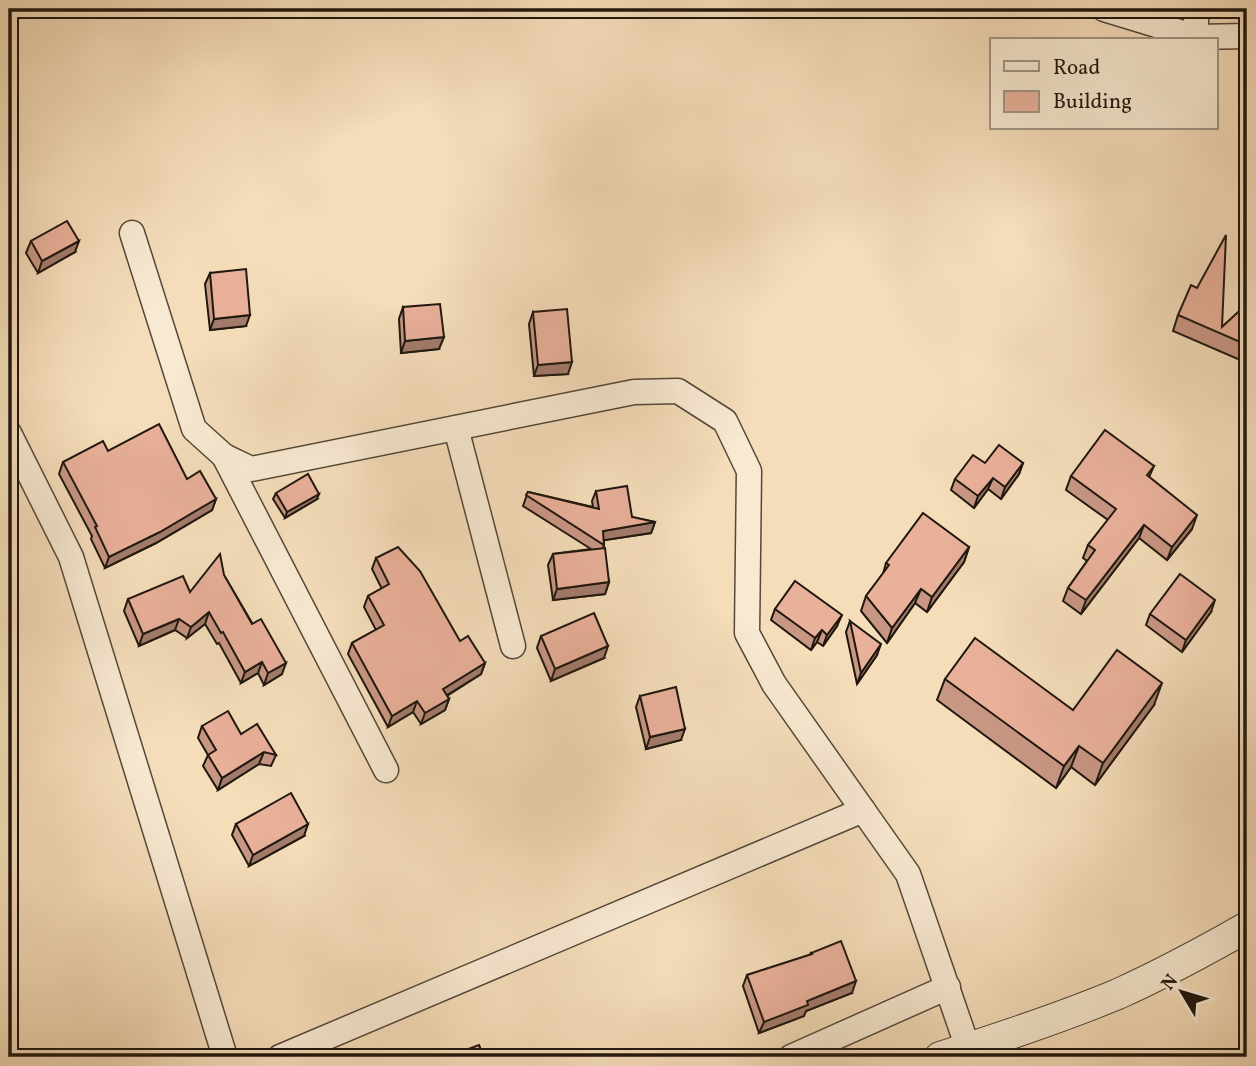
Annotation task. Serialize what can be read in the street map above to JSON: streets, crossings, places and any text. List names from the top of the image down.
{
  "legend": ["Road", "Building"],
  "north": "top left"
}
